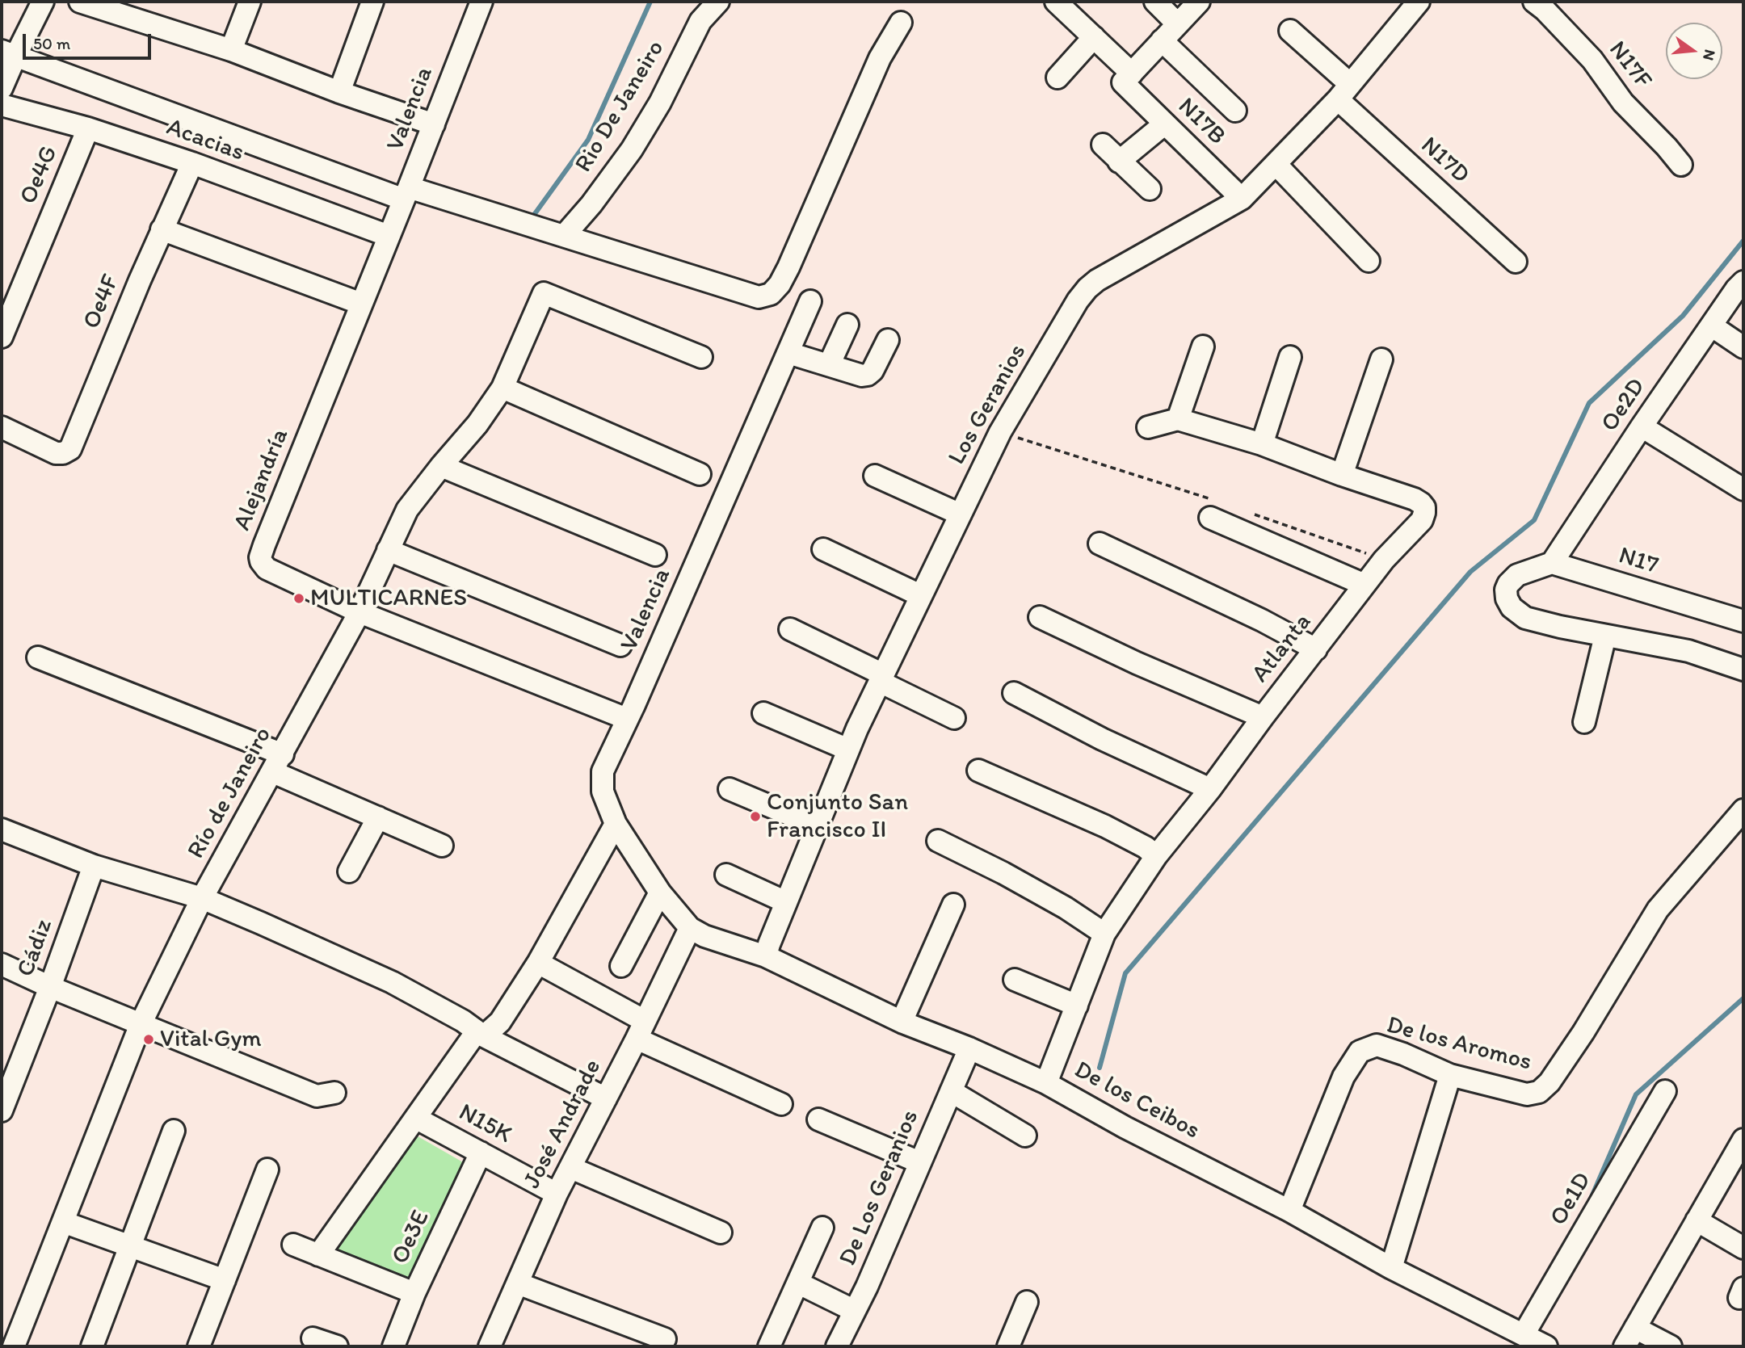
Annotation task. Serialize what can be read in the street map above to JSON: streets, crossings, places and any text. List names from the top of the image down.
{
  "streets": {
    "street": [
      "N17F",
      "Rio De Janeiro",
      "Valencia",
      "N17B",
      "Acacias",
      "N17D",
      "Oe4G",
      "Oe4F",
      "Los Geranios",
      "Oe2D",
      "Alejandría",
      "N17",
      "Atlanta",
      "Río de Janeiro",
      "Cádiz",
      "De los Aromos",
      "De los Ceibos",
      "N15K",
      "José Andrade",
      "De Los Geranios",
      "Oe1D",
      "Oe3E"
    ]
  },
  "crossings": [
    ["Valencia", "Acacias"],
    ["Valencia", "Alejandría"],
    ["Valencia", "De los Ceibos"],
    ["Valencia", "José Andrade"],
    ["N17B", "Los Geranios"],
    ["Acacias", "Oe4G"],
    ["Acacias", "Oe4F"],
    ["Acacias", "Alejandría"],
    ["N17D", "Los Geranios"],
    ["Los Geranios", "De los Ceibos"],
    ["Oe2D", "N17"],
    ["Alejandría", "Río de Janeiro"],
    ["Atlanta", "De los Ceibos"],
    ["De los Aromos", "De los Ceibos"],
    ["De los Ceibos", "José Andrade"],
    ["De los Ceibos", "De Los Geranios"],
    ["De los Ceibos", "Oe1D"],
    ["N15K", "José Andrade"],
    ["N15K", "Oe3E"]
  ],
  "places": ["MULTICARNES", "Conjunto San Francisco II", "Vital Gym"],
  "scale_bar": "50 m",
  "north": "right"
}
